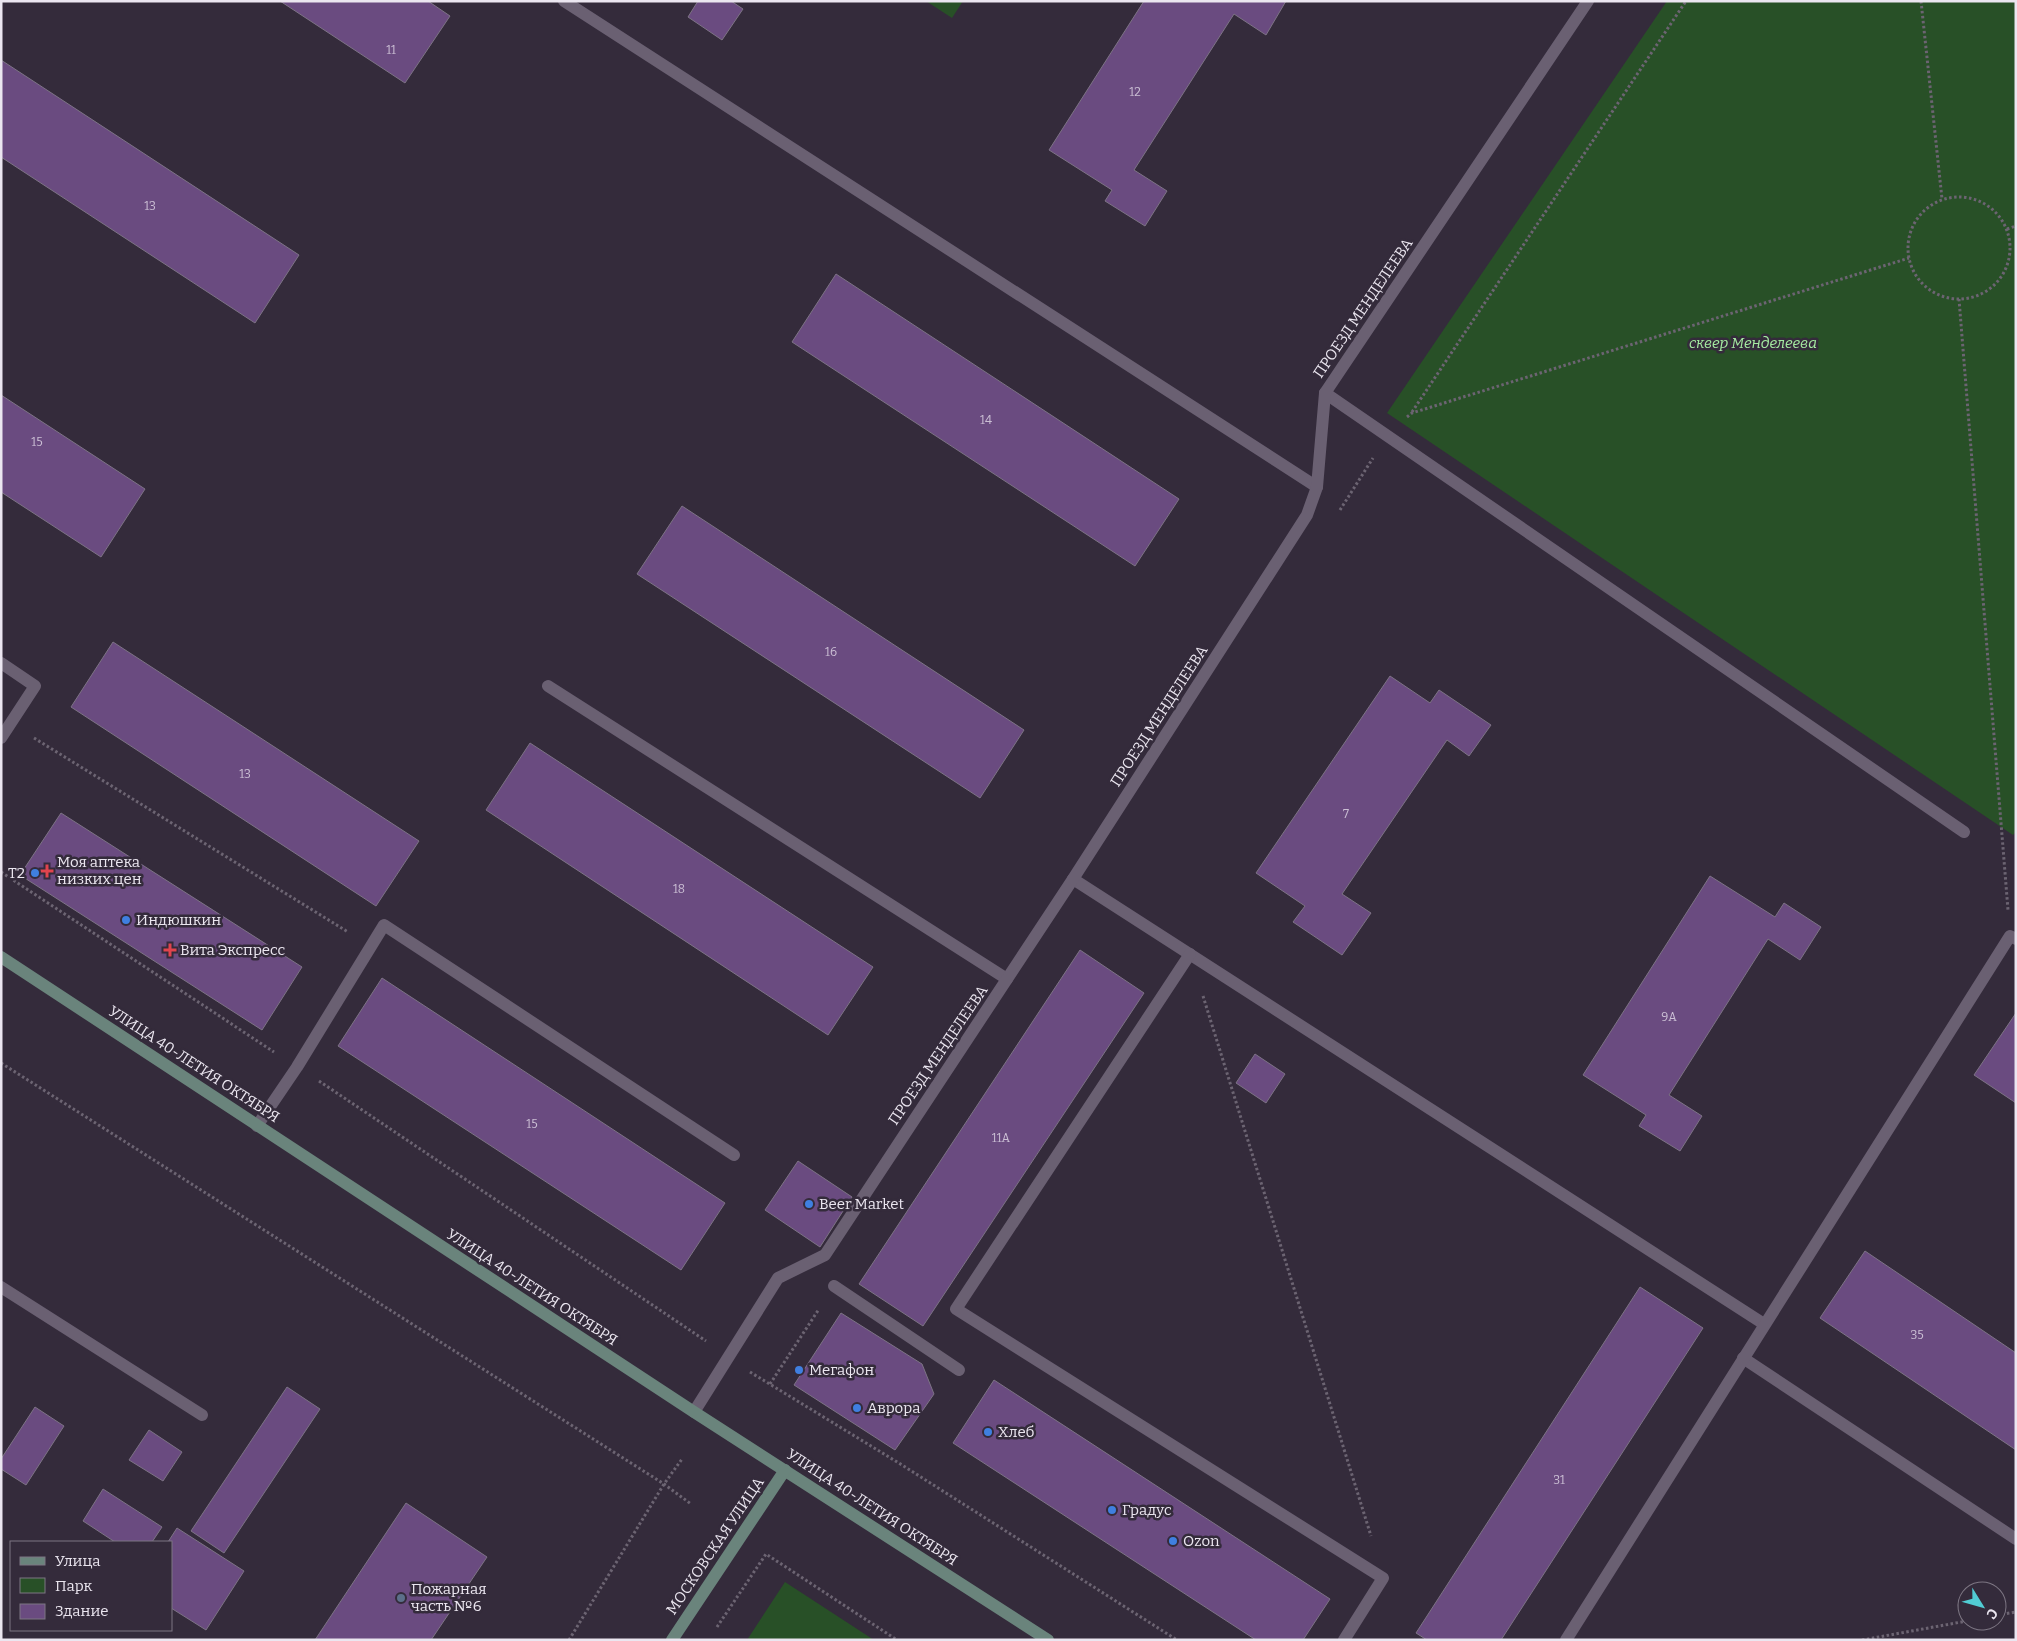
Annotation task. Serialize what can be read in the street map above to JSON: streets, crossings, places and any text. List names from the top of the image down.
{
  "streets": {
    "main road": ["УЛИЦА 40-ЛЕТИЯ ОКТЯБРЯ", "МОСКОВСКАЯ УЛИЦА"],
    "street": ["ПРОЕЗД МЕНДЕЛЕЕВА"]
  },
  "crossings": [
    ["ПРОЕЗД МЕНДЕЛЕЕВА", "УЛИЦА 40-ЛЕТИЯ ОКТЯБРЯ"],
    ["УЛИЦА 40-ЛЕТИЯ ОКТЯБРЯ", "МОСКОВСКАЯ УЛИЦА"]
  ],
  "parks": ["сквер Менделеева"],
  "places": {
    "health": ["Моя аптека низких цен", "Вита Экспресс"],
    "other": [
      "T2",
      "Индюшкин",
      "Beer Market",
      "Мегафон",
      "Аврора",
      "Хлеб",
      "Градус",
      "Ozon",
      "Пожарная часть №6"
    ]
  },
  "house_numbers": [
    "11",
    "12",
    "13",
    "14",
    "15",
    "16",
    "13",
    "7",
    "18",
    "9А",
    "15",
    "11А",
    "35",
    "31"
  ],
  "legend": ["Улица", "Парк", "Здание"],
  "north": "bottom right"
}
